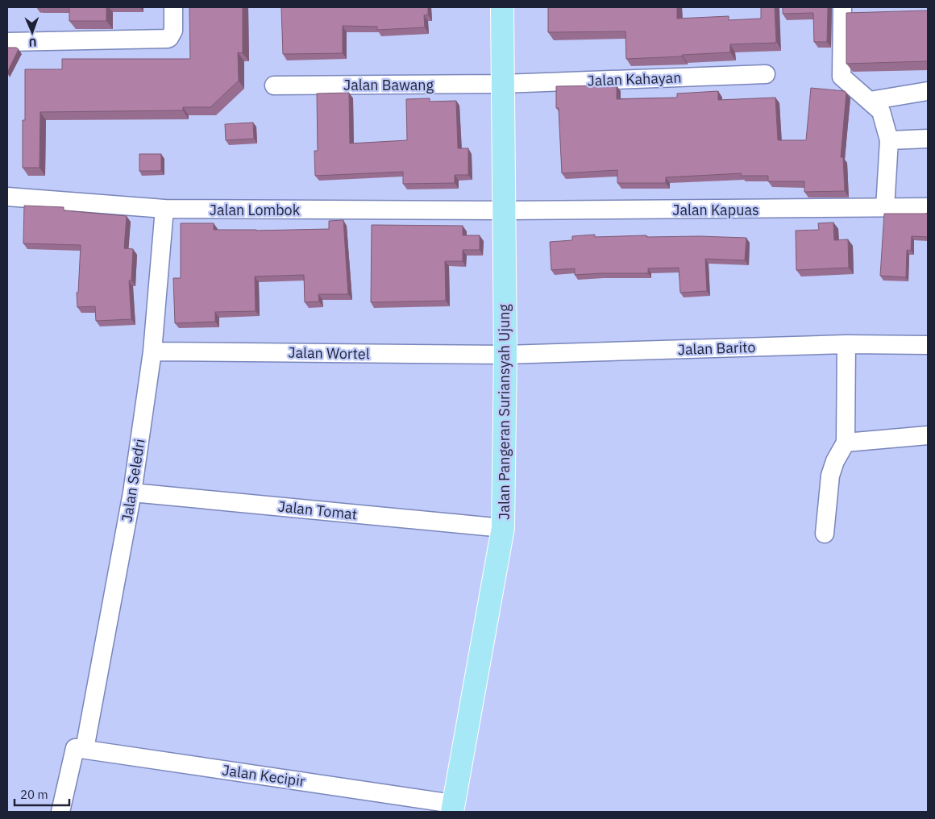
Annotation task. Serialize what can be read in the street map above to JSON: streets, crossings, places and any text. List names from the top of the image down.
{
  "streets": {
    "main road": ["Jalan Pangeran Suriansyah Ujung"],
    "street": [
      "Jalan Kahayan",
      "Jalan Bawang",
      "Jalan Lombok",
      "Jalan Kapuas",
      "Jalan Barito",
      "Jalan Wortel",
      "Jalan Seledri",
      "Jalan Tomat",
      "Jalan Kecipir"
    ]
  },
  "crossings": [
    ["Jalan Kahayan", "Jalan Bawang"],
    ["Jalan Kahayan", "Jalan Pangeran Suriansyah Ujung"],
    ["Jalan Bawang", "Jalan Pangeran Suriansyah Ujung"],
    ["Jalan Lombok", "Jalan Kapuas"],
    ["Jalan Lombok", "Jalan Pangeran Suriansyah Ujung"],
    ["Jalan Lombok", "Jalan Seledri"],
    ["Jalan Kapuas", "Jalan Pangeran Suriansyah Ujung"],
    ["Jalan Barito", "Jalan Wortel"],
    ["Jalan Barito", "Jalan Pangeran Suriansyah Ujung"],
    ["Jalan Wortel", "Jalan Pangeran Suriansyah Ujung"],
    ["Jalan Wortel", "Jalan Seledri"],
    ["Jalan Pangeran Suriansyah Ujung", "Jalan Tomat"],
    ["Jalan Pangeran Suriansyah Ujung", "Jalan Kecipir"],
    ["Jalan Seledri", "Jalan Tomat"],
    ["Jalan Seledri", "Jalan Kecipir"]
  ],
  "scale_bar": "20 m",
  "north": "bottom"
}
